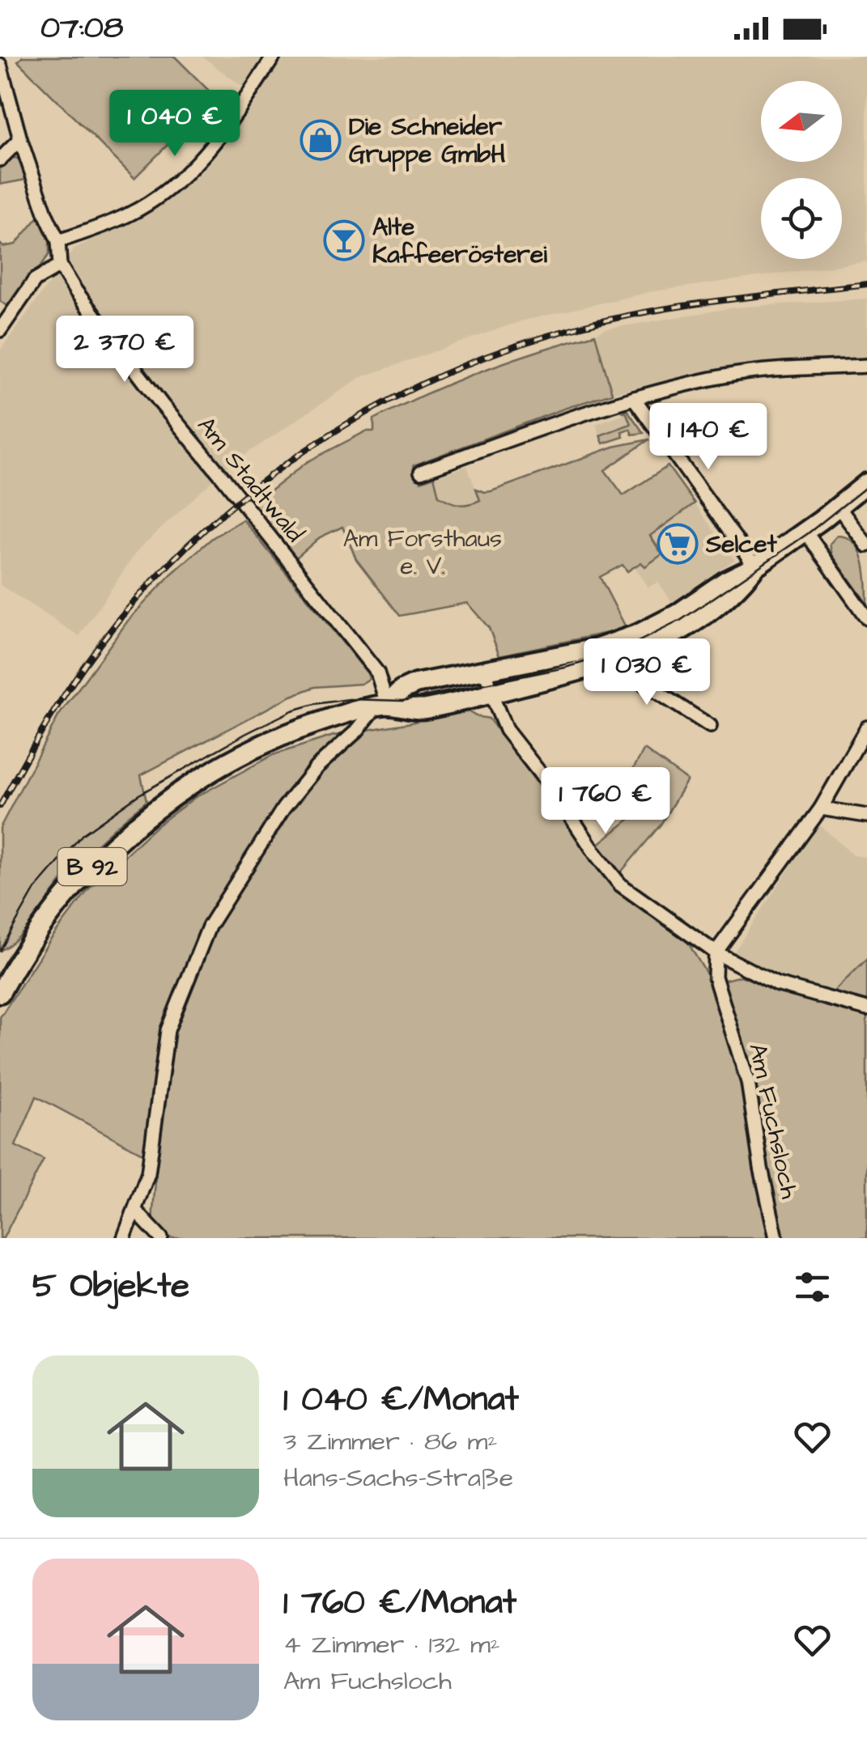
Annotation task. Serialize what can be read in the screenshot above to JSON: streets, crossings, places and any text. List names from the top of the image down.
{
  "streets": {
    "main road": ["B 92"],
    "street": ["Am Stadtwald", "Am Fuchsloch"]
  },
  "crossings": [
    ["Am Stadtwald", "B 92"]
  ],
  "parks": ["Am Forsthaus e. V."],
  "places": {
    "shop": ["Die Schneider Gruppe GmbH"],
    "bar": ["Alte Kaffeerösterei"],
    "supermarket": ["Selcet"]
  },
  "north": "left",
  "page": {
    "status": "07:08",
    "price": [
      "1 040 €",
      "2 370 €",
      "1 140 €",
      "1 030 €",
      "1 760 €"
    ],
    "heading": "5 Objekte",
    "list": [
      {
        "name": "1 040 €/Monat",
        "note": "3 Zimmer · 86 m² · Hans-Sachs-Straße"
      },
      {
        "name": "1 760 €/Monat",
        "note": "4 Zimmer · 132 m² · Am Fuchsloch"
      }
    ]
  }
}
